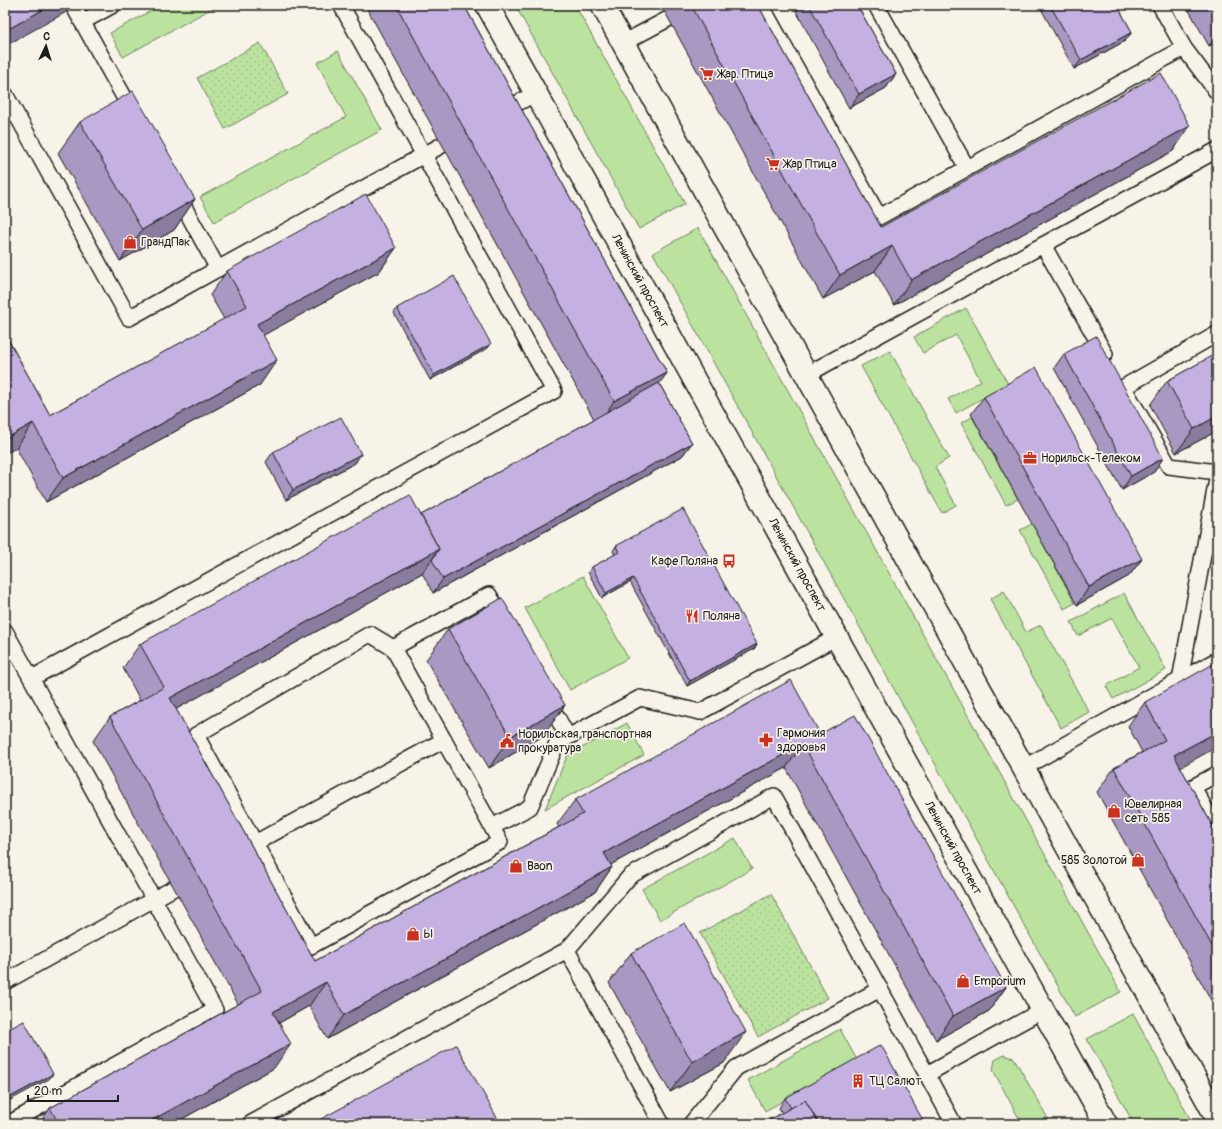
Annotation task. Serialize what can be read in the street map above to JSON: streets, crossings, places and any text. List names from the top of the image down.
{
  "streets": {
    "main road": ["Ленинский проспект"]
  },
  "places": {
    "supermarket": ["Жар. Птица", "Жар Птица"],
    "shop": [
      "ГрандПак",
      "Ювелирная сеть 585",
      "585 Золотой",
      "Baon",
      "Ы",
      "Emporium"
    ],
    "office": ["Норильск-Телеком"],
    "bus stop": ["Кафе Поляна"],
    "restaurant": ["Поляна"],
    "pharmacy": ["Гармония здоровья"],
    "public building": ["Норильская транспортная прокуратура"],
    "building": ["ТЦ Салют"]
  },
  "scale_bar": "20 m",
  "north": "top"
}
